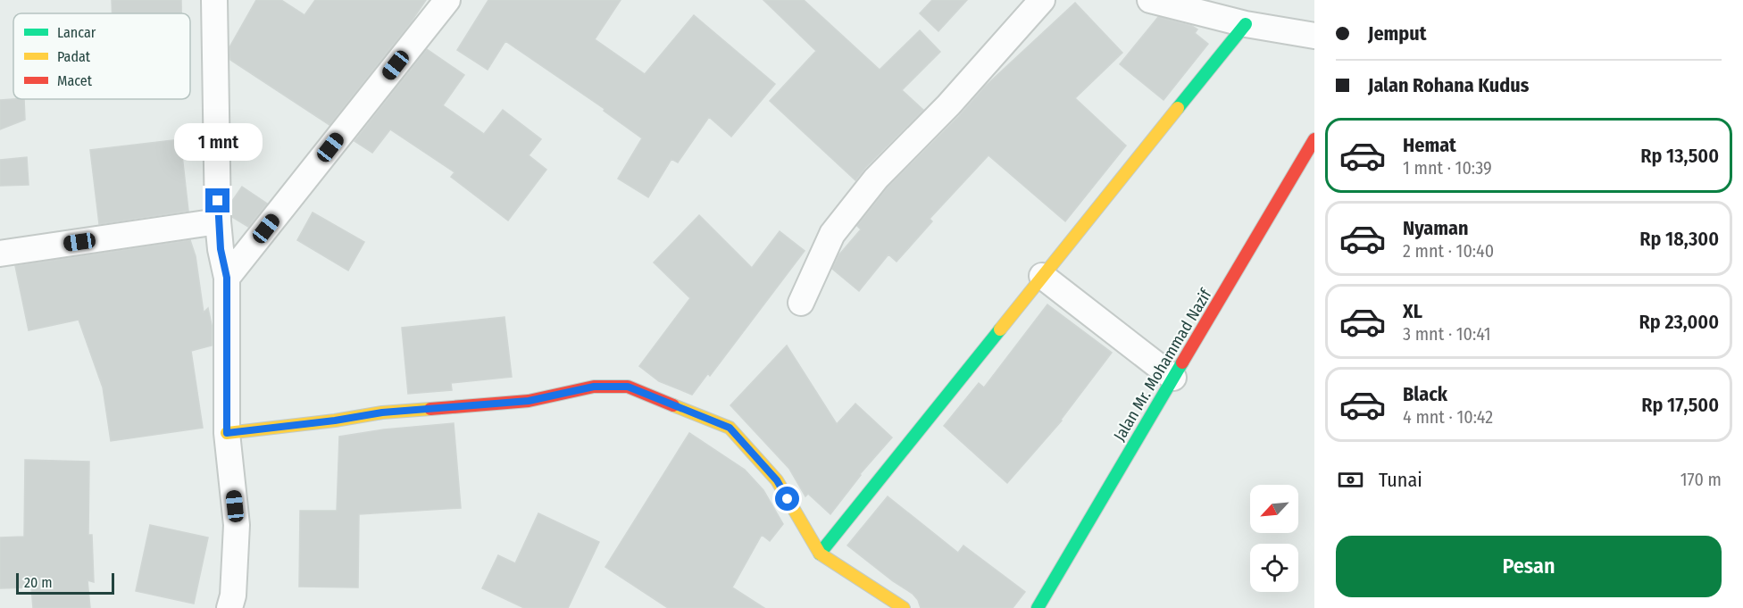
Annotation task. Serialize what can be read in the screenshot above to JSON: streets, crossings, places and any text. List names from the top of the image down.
{
  "streets": {
    "street": ["Jalan Mr. Mohammad Nazif"]
  },
  "legend": ["Lancar", "Padat", "Macet"],
  "scale_bar": "20 m",
  "north": "bottom left",
  "page": {
    "banner": ["Jemput", "Jalan Rohana Kudus"],
    "list": [
      {
        "name": "Hemat",
        "note": "1 mnt · 10:39",
        "value": "Rp 13,500"
      },
      {
        "name": "Nyaman",
        "note": "2 mnt · 10:40",
        "value": "Rp 18,300"
      },
      {
        "name": "XL",
        "note": "3 mnt · 10:41",
        "value": "Rp 23,000"
      },
      {
        "name": "Black",
        "note": "4 mnt · 10:42",
        "value": "Rp 17,500"
      }
    ],
    "bubble": "1 mnt",
    "pay": ["Tunai", "170 m"],
    "buttons": "Pesan",
    "scale": "20 m"
  }
}
